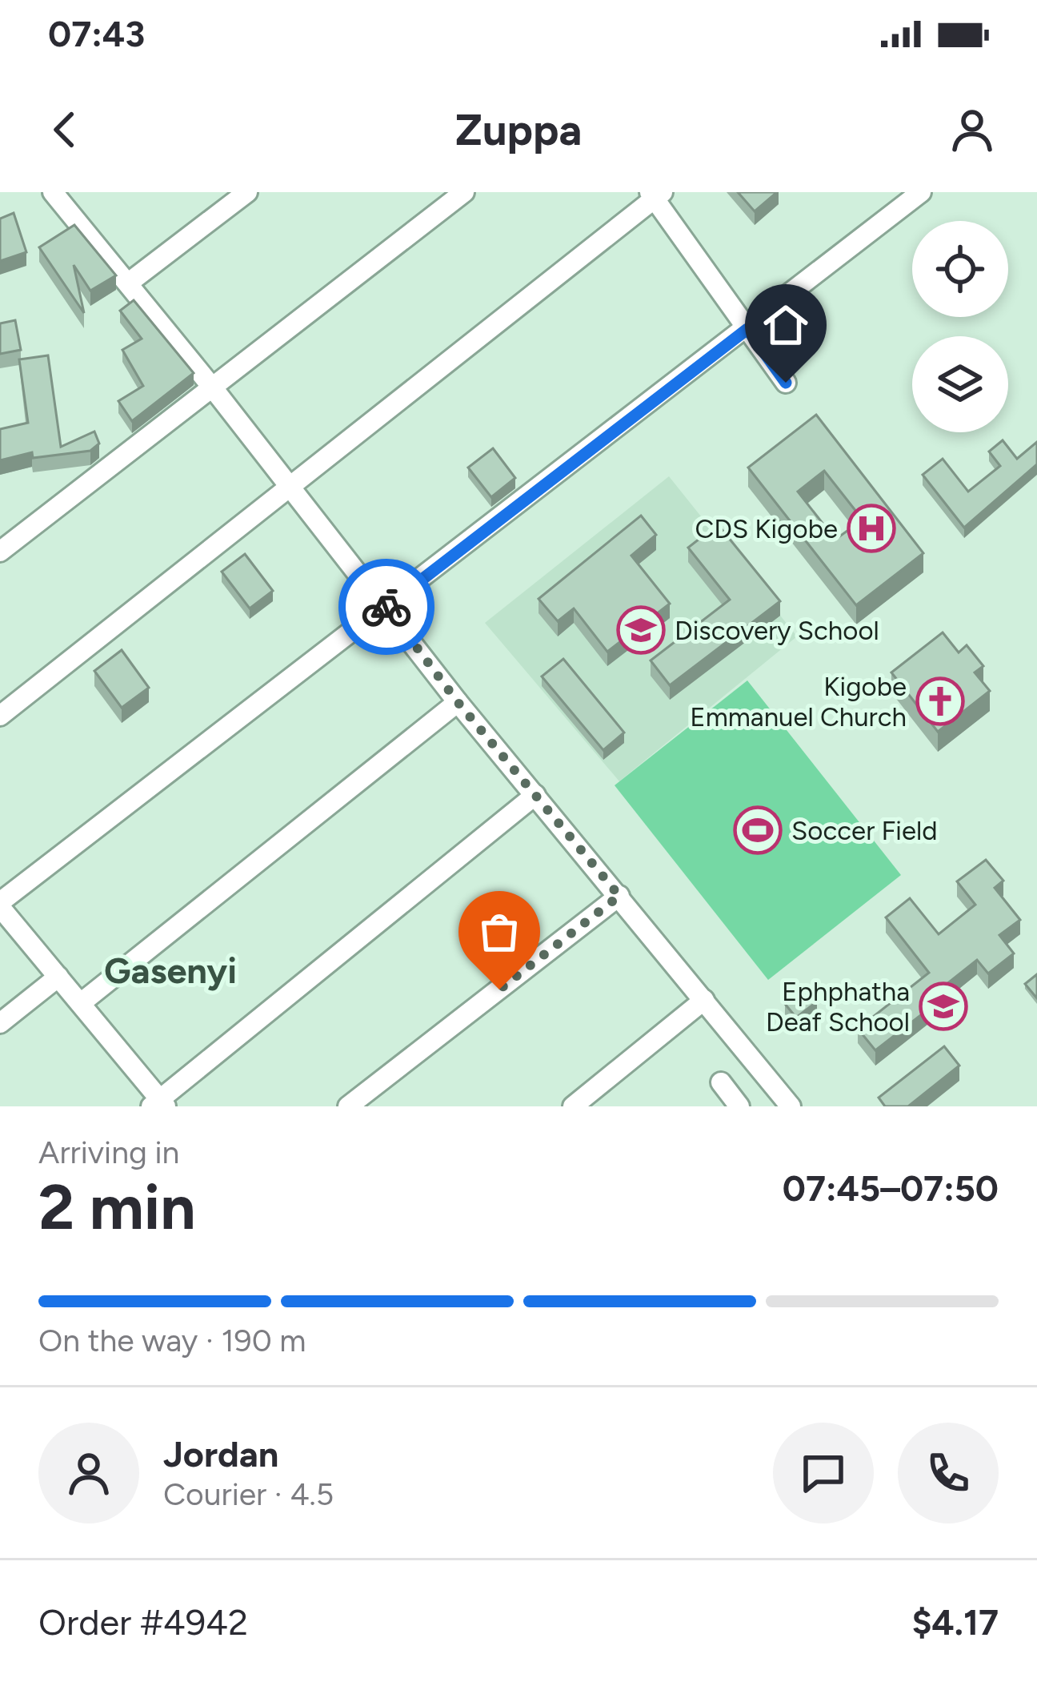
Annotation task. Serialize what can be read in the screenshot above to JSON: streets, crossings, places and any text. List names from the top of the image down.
{
  "districts": ["Gasenyi"],
  "places": {
    "hospital": ["CDS Kigobe"],
    "school or university": ["Discovery School", "Ephphatha Deaf School"],
    "church": ["Kigobe Emmanuel Church"],
    "sports": ["Soccer Field"]
  },
  "page": {
    "status": "07:43",
    "header": "Zuppa",
    "heading": ["2 min", "Arriving in", "07:45–07:50"],
    "panel": [
      "Jordan",
      "Courier · 4.5",
      "Order #4942",
      "$4.17"
    ],
    "bar": "On the way · 190 m"
  }
}
